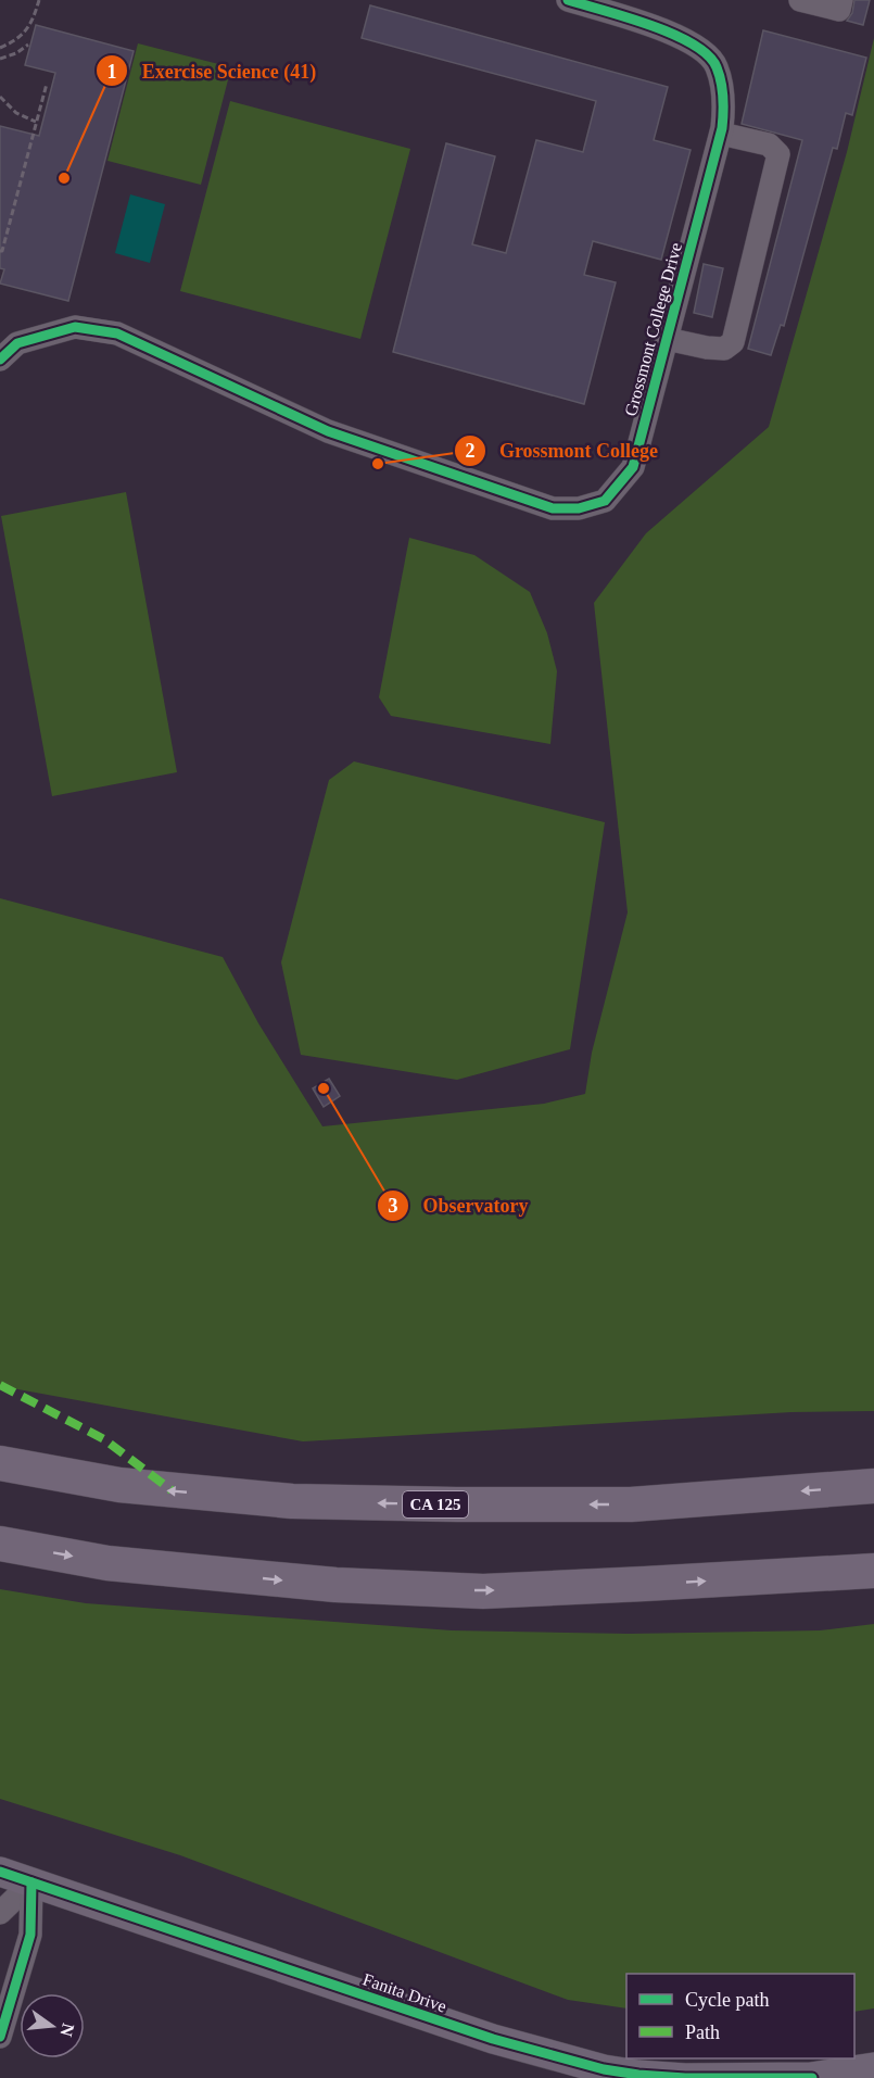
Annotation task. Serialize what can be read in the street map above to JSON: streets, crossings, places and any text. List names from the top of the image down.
{
  "streets": {
    "highway": ["CA 125"],
    "main road": ["Fanita Drive"],
    "street": ["Grossmont College Drive"]
  },
  "places": ["Exercise Science (41)", "Grossmont College", "Observatory"],
  "legend": ["Cycle path", "Path"],
  "north": "right"
}
